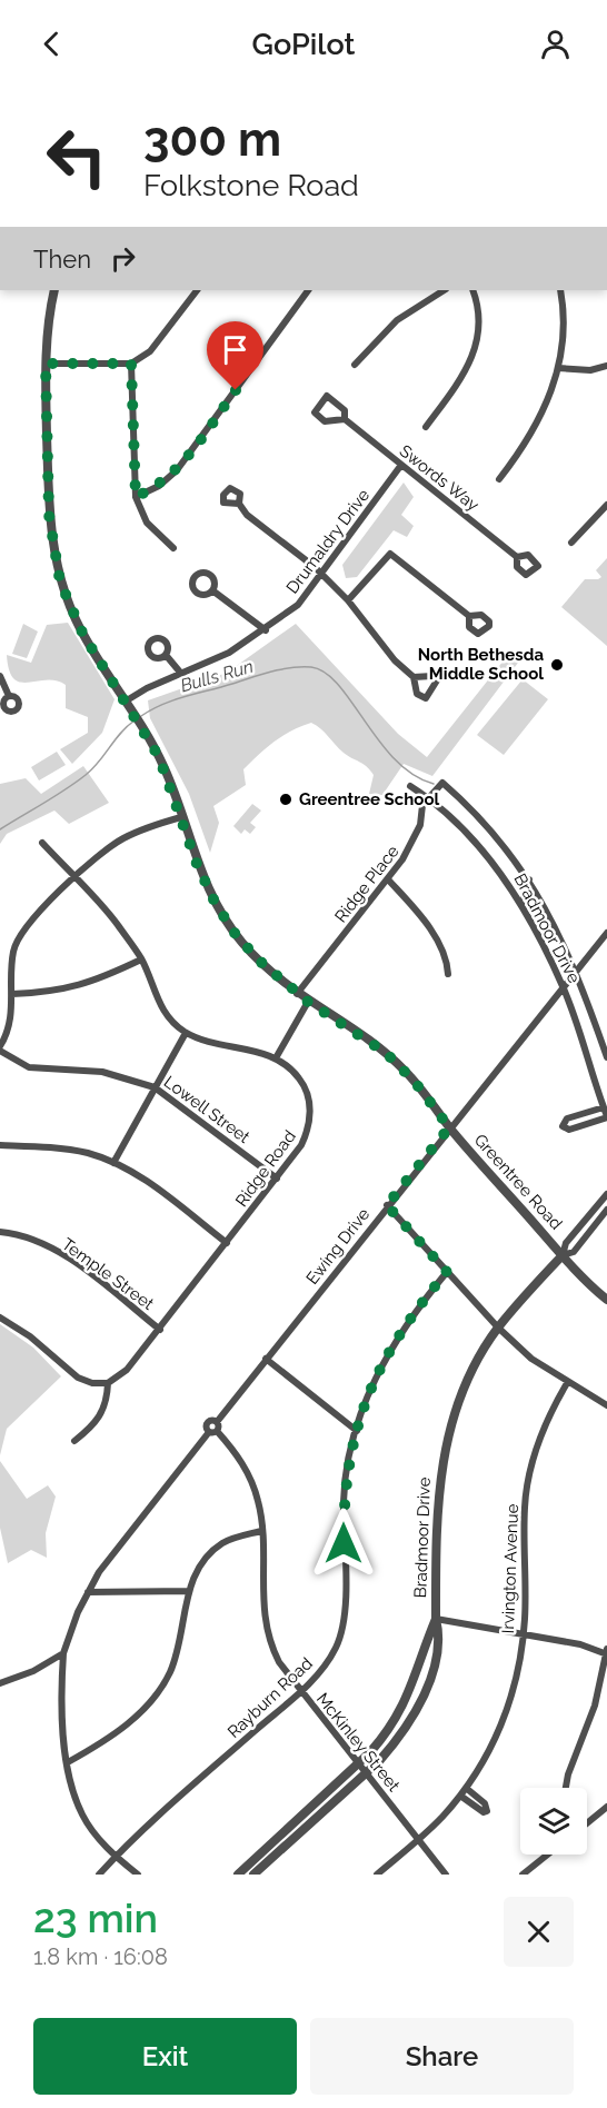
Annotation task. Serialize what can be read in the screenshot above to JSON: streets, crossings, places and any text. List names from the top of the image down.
{
  "streets": {
    "street": [
      "Swords Way",
      "Drumaldry Drive",
      "Ridge Place",
      "Bradmoor Drive",
      "Lowell Street",
      "Ridge Road",
      "Greentree Road",
      "Ewing Drive",
      "Temple Street",
      "Irvington Avenue",
      "Rayburn Road",
      "McKinley Street"
    ]
  },
  "crossings": [
    ["Swords Way", "Drumaldry Drive"],
    ["Drumaldry Drive", "Greentree Road"],
    ["Ridge Place", "Bradmoor Drive"],
    ["Ridge Place", "Greentree Road"],
    ["Bradmoor Drive", "Greentree Road"],
    ["Bradmoor Drive", "Ewing Drive"],
    ["Bradmoor Drive", "McKinley Street"],
    ["Lowell Street", "Ridge Road"],
    ["Ridge Road", "Temple Street"],
    ["Greentree Road", "Ewing Drive"],
    ["Ewing Drive", "McKinley Street"],
    ["Irvington Avenue", "McKinley Street"],
    ["Rayburn Road", "McKinley Street"]
  ],
  "water": ["Bulls Run"],
  "places": ["North Bethesda Middle School", "Greentree School"],
  "page": {
    "header": "GoPilot",
    "turn": ["300 m", "Folkstone Road"],
    "then": "Then",
    "heading": ["23 min", "1.8 km · 16:08"],
    "buttons": ["Exit", "Share"]
  }
}
